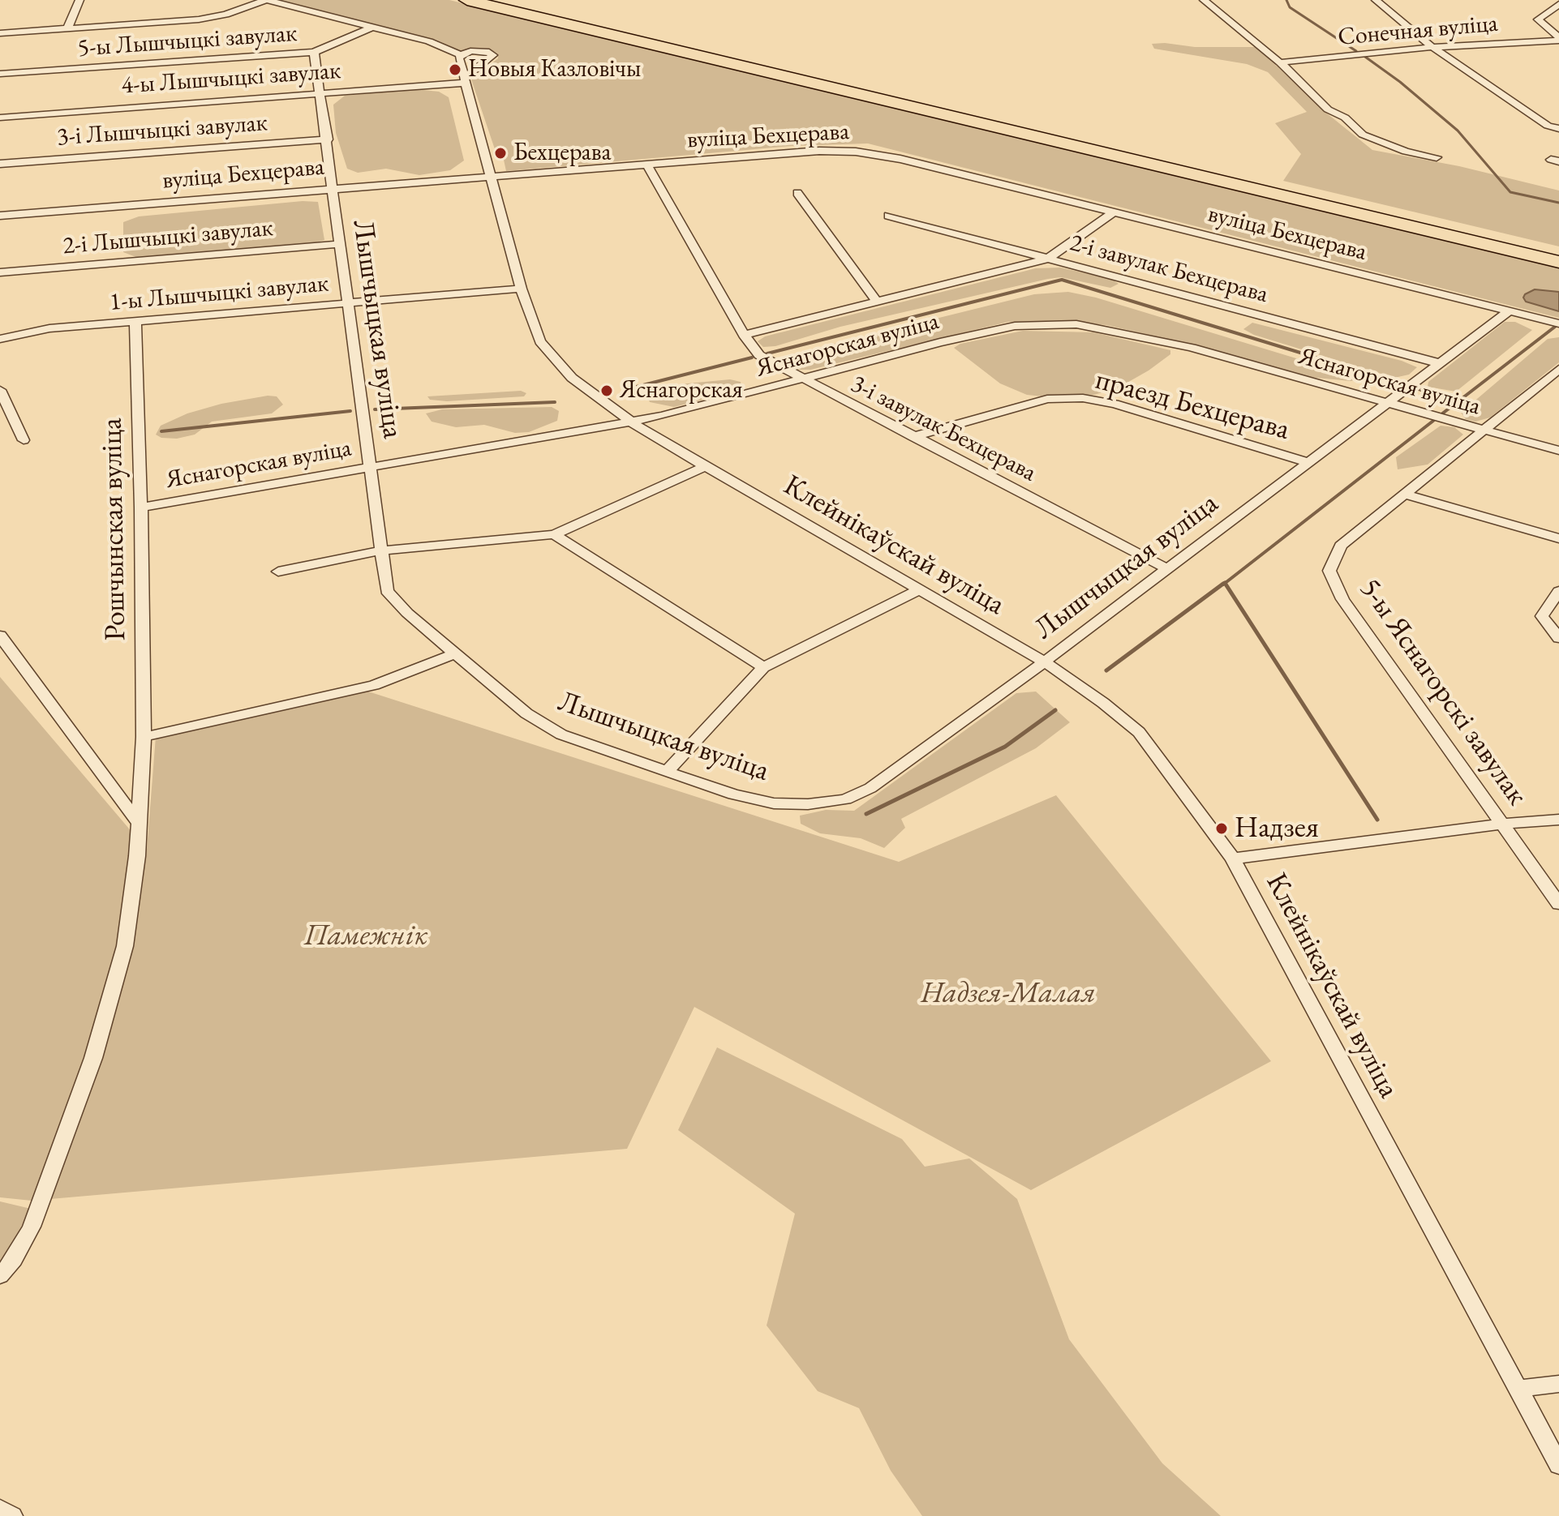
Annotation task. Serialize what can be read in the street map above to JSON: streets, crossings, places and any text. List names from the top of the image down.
{
  "streets": {
    "street": [
      "Сонечная вуліца",
      "5-ы Лышчыцкі завулак",
      "4-ы Лышчыцкі завулак",
      "3-і Лышчыцкі завулак",
      "вуліца Бехцерава",
      "2-і Лышчыцкі завулак",
      "2-і завулак Бехцерава",
      "1-ы Лышчыцкі завулак",
      "Лышчыцкая вуліца",
      "Яснагорская вуліца",
      "праезд Бехцерава",
      "3-і завулак Бехцерава",
      "Рошчынская вуліца",
      "Клейнікаўскай вуліца",
      "5-ы Яснагорскі завулак"
    ]
  },
  "crossings": [
    ["5-ы Лышчыцкі завулак", "Лышчыцкая вуліца"],
    ["4-ы Лышчыцкі завулак", "Лышчыцкая вуліца"],
    ["4-ы Лышчыцкі завулак", "Клейнікаўскай вуліца"],
    ["3-і Лышчыцкі завулак", "Лышчыцкая вуліца"],
    ["вуліца Бехцерава", "Лышчыцкая вуліца"],
    ["вуліца Бехцерава", "3-і завулак Бехцерава"],
    ["вуліца Бехцерава", "Клейнікаўскай вуліца"],
    ["2-і Лышчыцкі завулак", "Лышчыцкая вуліца"],
    ["2-і завулак Бехцерава", "Лышчыцкая вуліца"],
    ["1-ы Лышчыцкі завулак", "Лышчыцкая вуліца"],
    ["1-ы Лышчыцкі завулак", "Рошчынская вуліца"],
    ["1-ы Лышчыцкі завулак", "Клейнікаўскай вуліца"],
    ["Лышчыцкая вуліца", "Яснагорская вуліца"],
    ["Лышчыцкая вуліца", "праезд Бехцерава"],
    ["Лышчыцкая вуліца", "3-і завулак Бехцерава"],
    ["Лышчыцкая вуліца", "Клейнікаўскай вуліца"],
    ["Яснагорская вуліца", "3-і завулак Бехцерава"],
    ["Яснагорская вуліца", "Рошчынская вуліца"],
    ["Яснагорская вуліца", "Клейнікаўскай вуліца"],
    ["Яснагорская вуліца", "5-ы Яснагорскі завулак"],
    ["праезд Бехцерава", "3-і завулак Бехцерава"]
  ],
  "parks": ["Памежнік", "Надзея-Малая"],
  "places": [
    "Новыя Казловічы",
    "Бехцерава",
    "Яснагорская",
    "Надзея"
  ]
}
